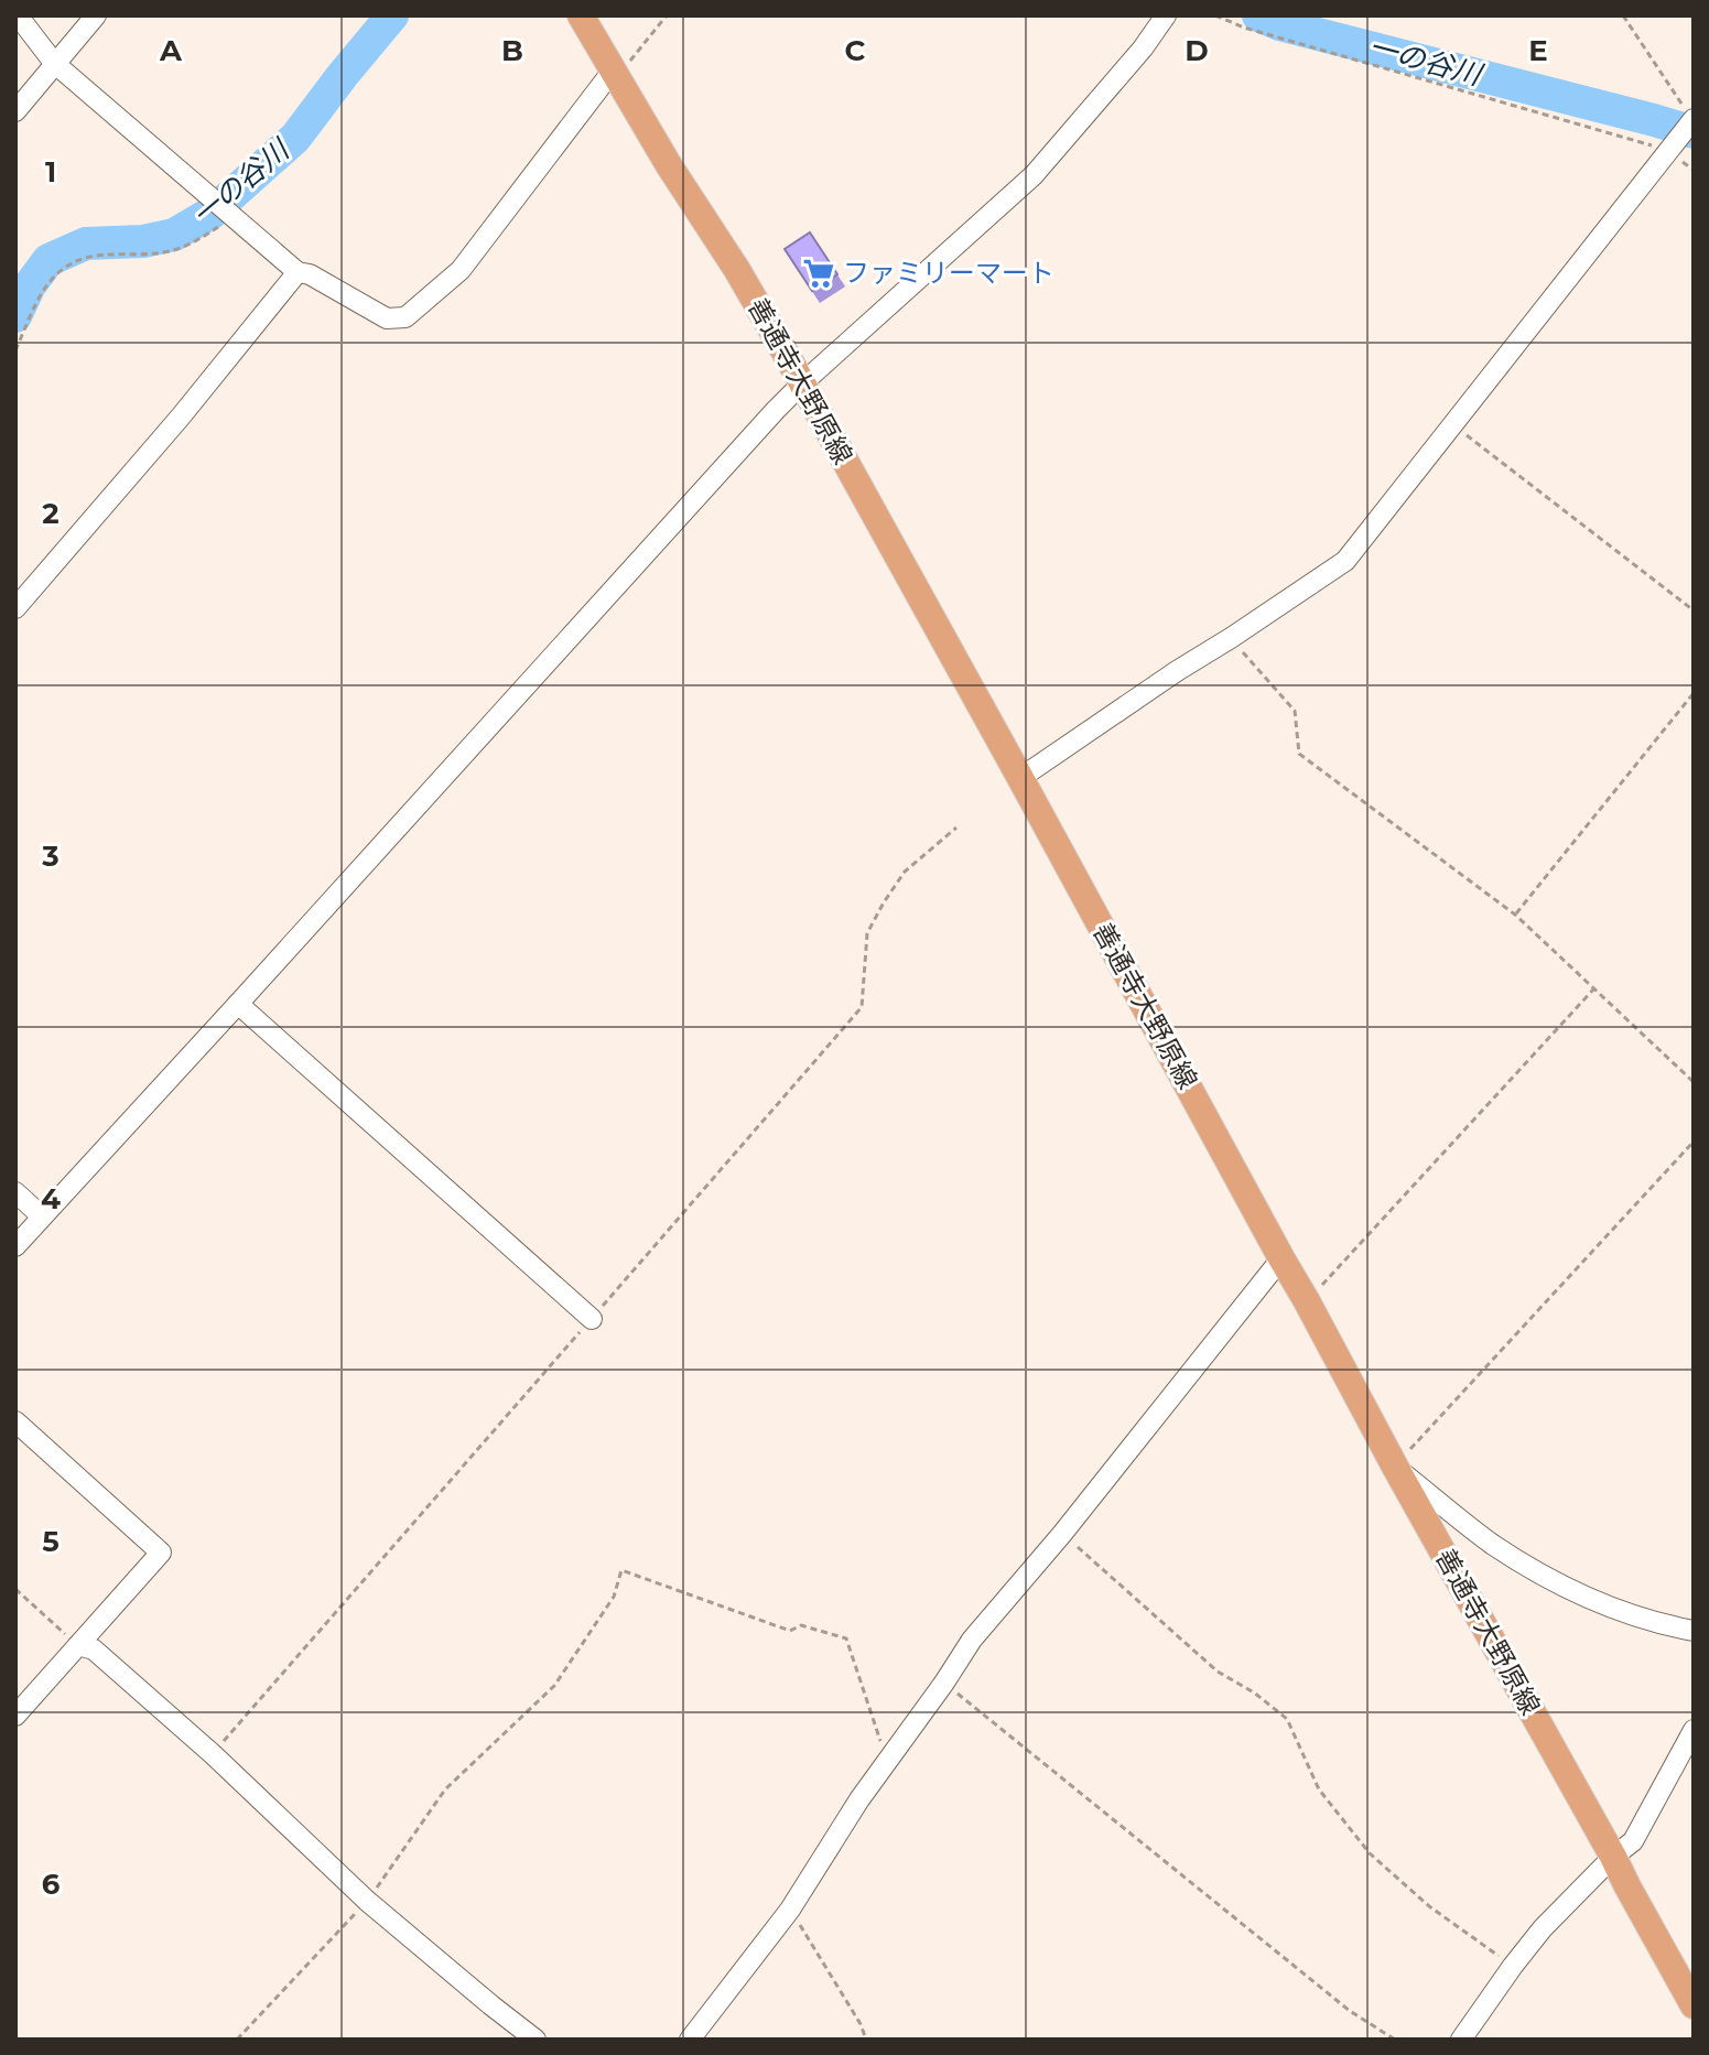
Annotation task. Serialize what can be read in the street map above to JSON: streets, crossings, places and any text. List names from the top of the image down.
{
  "streets": {
    "main road": ["善通寺大野原線"]
  },
  "water": ["一の谷川"],
  "places": {
    "supermarket": ["ファミリーマート"]
  },
  "grid": {
    "columns": [
      "A",
      "B",
      "C",
      "D",
      "E"
    ],
    "rows": [
      "1",
      "2",
      "3",
      "4",
      "5",
      "6"
    ]
  }
}
